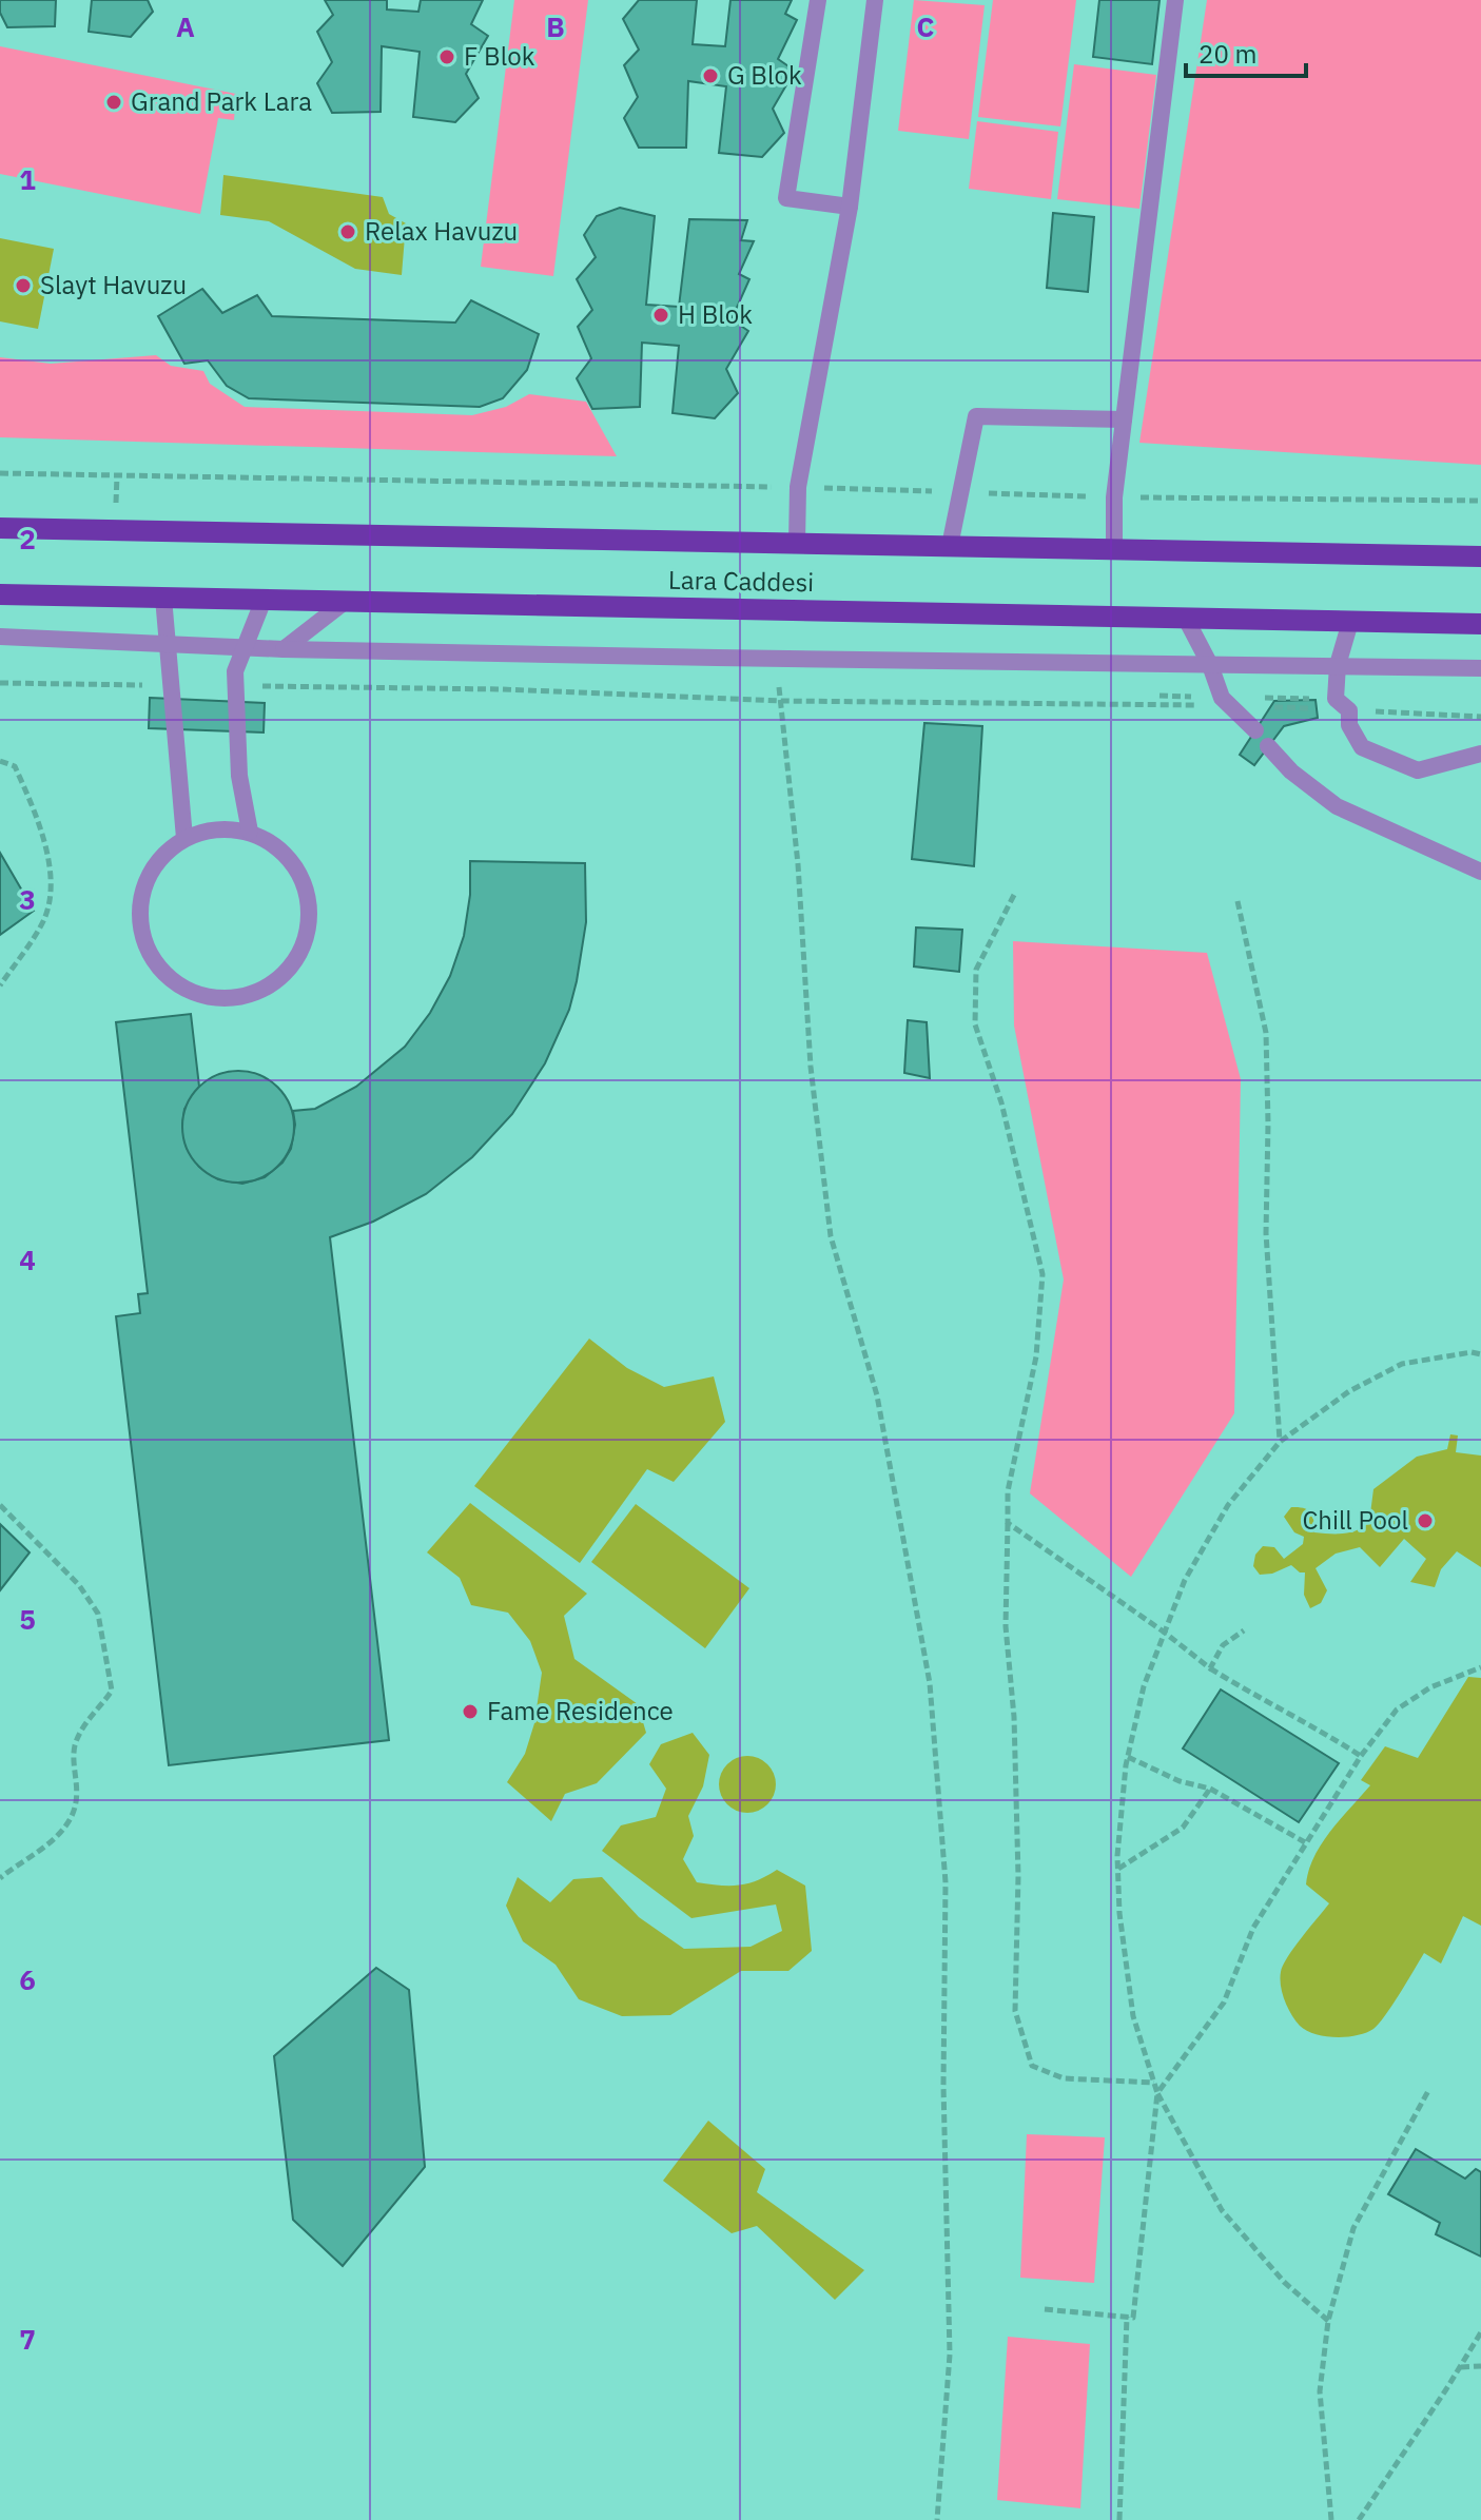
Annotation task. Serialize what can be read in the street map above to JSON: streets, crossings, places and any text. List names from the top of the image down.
{
  "streets": {
    "main road": ["Lara Caddesi"]
  },
  "places": [
    "F Blok",
    "G Blok",
    "Grand Park Lara",
    "Relax Havuzu",
    "Slayt Havuzu",
    "H Blok",
    "Chill Pool",
    "Fame Residence"
  ],
  "scale_bar": "20 m",
  "grid": {
    "columns": ["A", "B", "C"],
    "rows": [
      "1",
      "2",
      "3",
      "4",
      "5",
      "6",
      "7"
    ]
  }
}
